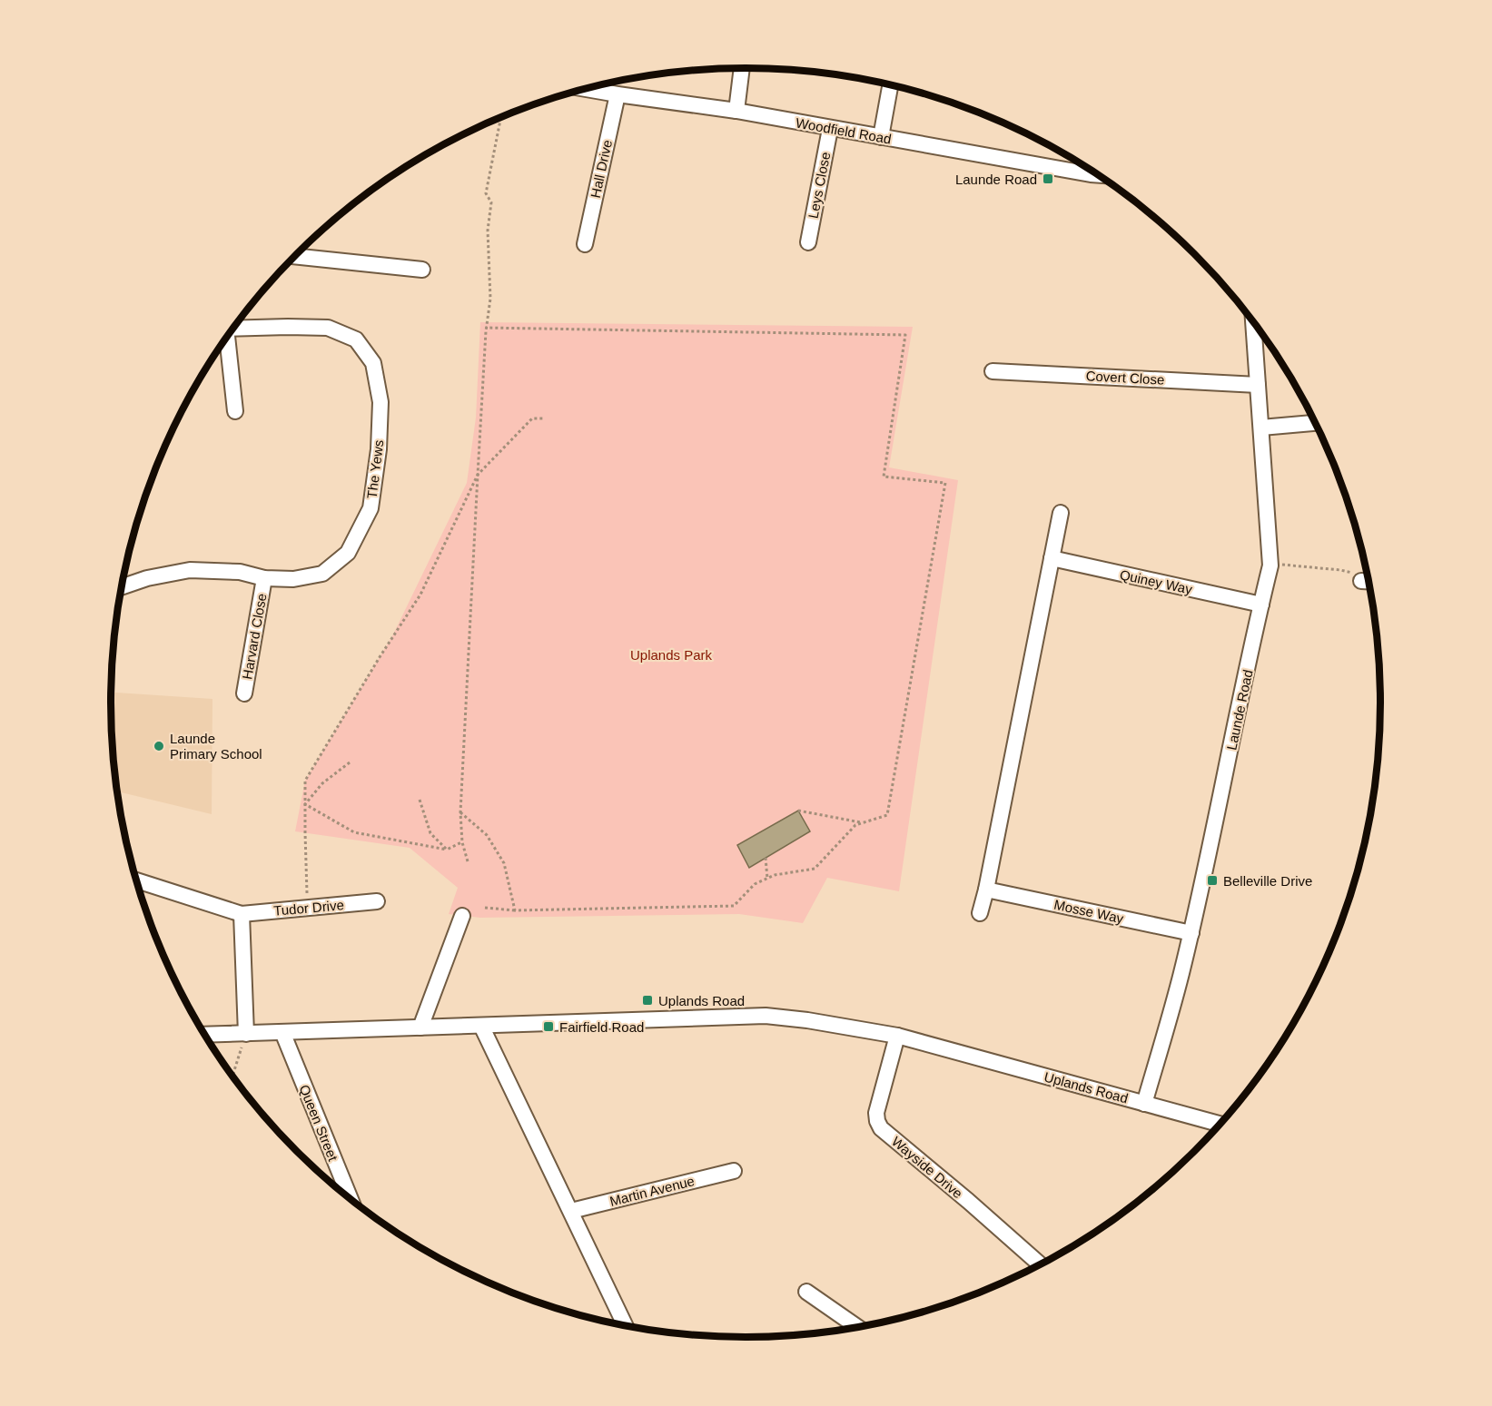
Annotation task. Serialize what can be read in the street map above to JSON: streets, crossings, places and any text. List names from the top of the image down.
{
  "streets": {
    "street": [
      "Woodfield Road",
      "Hall Drive",
      "Leys Close",
      "Covert Close",
      "The Yews",
      "Quiney Way",
      "Harvard Close",
      "Launde Road",
      "Tudor Drive",
      "Mosse Way",
      "Uplands Road",
      "Queen Street",
      "Wayside Drive",
      "Martin Avenue"
    ]
  },
  "crossings": [
    ["Woodfield Road", "Hall Drive"],
    ["Woodfield Road", "Leys Close"],
    ["Covert Close", "Launde Road"],
    ["The Yews", "Harvard Close"],
    ["Quiney Way", "Launde Road"],
    ["Launde Road", "Mosse Way"],
    ["Launde Road", "Uplands Road"],
    ["Uplands Road", "Queen Street"],
    ["Uplands Road", "Wayside Drive"]
  ],
  "parks": ["Uplands Park"],
  "places": {
    "transit": [
      "Launde Road",
      "Belleville Drive",
      "Uplands Road",
      "Fairfield Road"
    ],
    "other": ["Launde Primary School"]
  }
}
